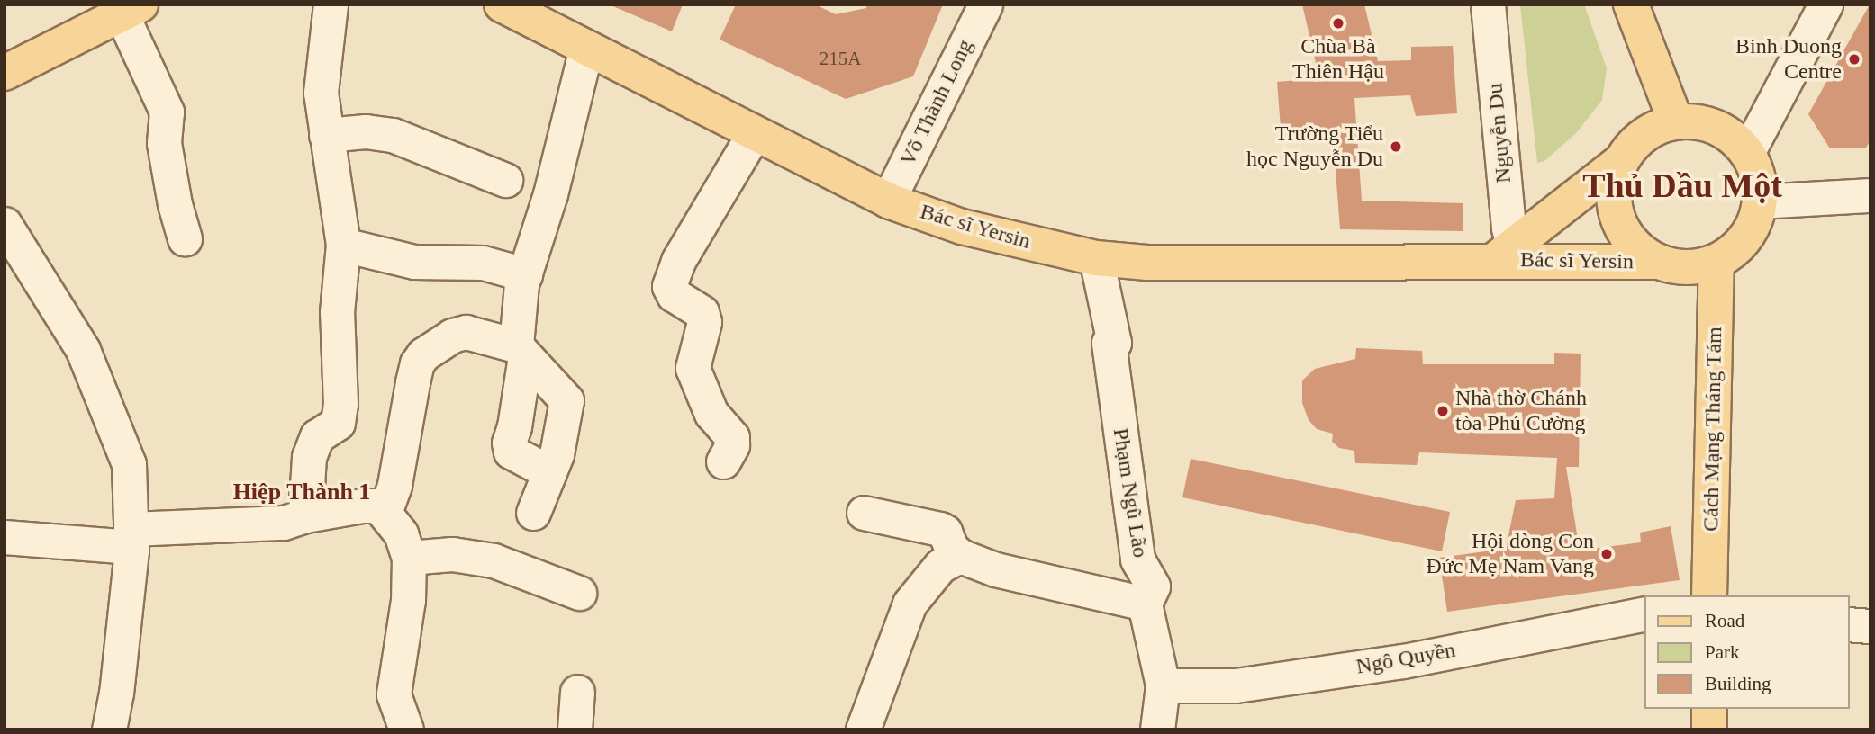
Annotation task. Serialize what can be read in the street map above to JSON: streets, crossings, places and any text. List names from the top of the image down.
{
  "streets": {
    "main road": ["Bác sĩ Yersin", "Cách Mạng Tháng Tám"],
    "street": [
      "Võ Thành Long",
      "Nguyễn Du",
      "Phạm Ngũ Lão",
      "Ngô Quyền"
    ]
  },
  "crossings": [
    ["Võ Thành Long", "Bác sĩ Yersin"],
    ["Nguyễn Du", "Bác sĩ Yersin"],
    ["Bác sĩ Yersin", "Cách Mạng Tháng Tám"],
    ["Bác sĩ Yersin", "Phạm Ngũ Lão"],
    ["Phạm Ngũ Lão", "Ngô Quyền"]
  ],
  "districts": ["Thủ Dầu Một", "Hiệp Thành 1"],
  "places": [
    "Chùa Bà Thiên Hậu",
    "Binh Duong Centre",
    "Trường Tiểu học Nguyễn Du",
    "Nhà thờ Chánh tòa Phú Cường",
    "Hội dòng Con Đức Mẹ Nam Vang"
  ],
  "house_numbers": ["215A"],
  "legend": ["Road", "Park", "Building"]
}
